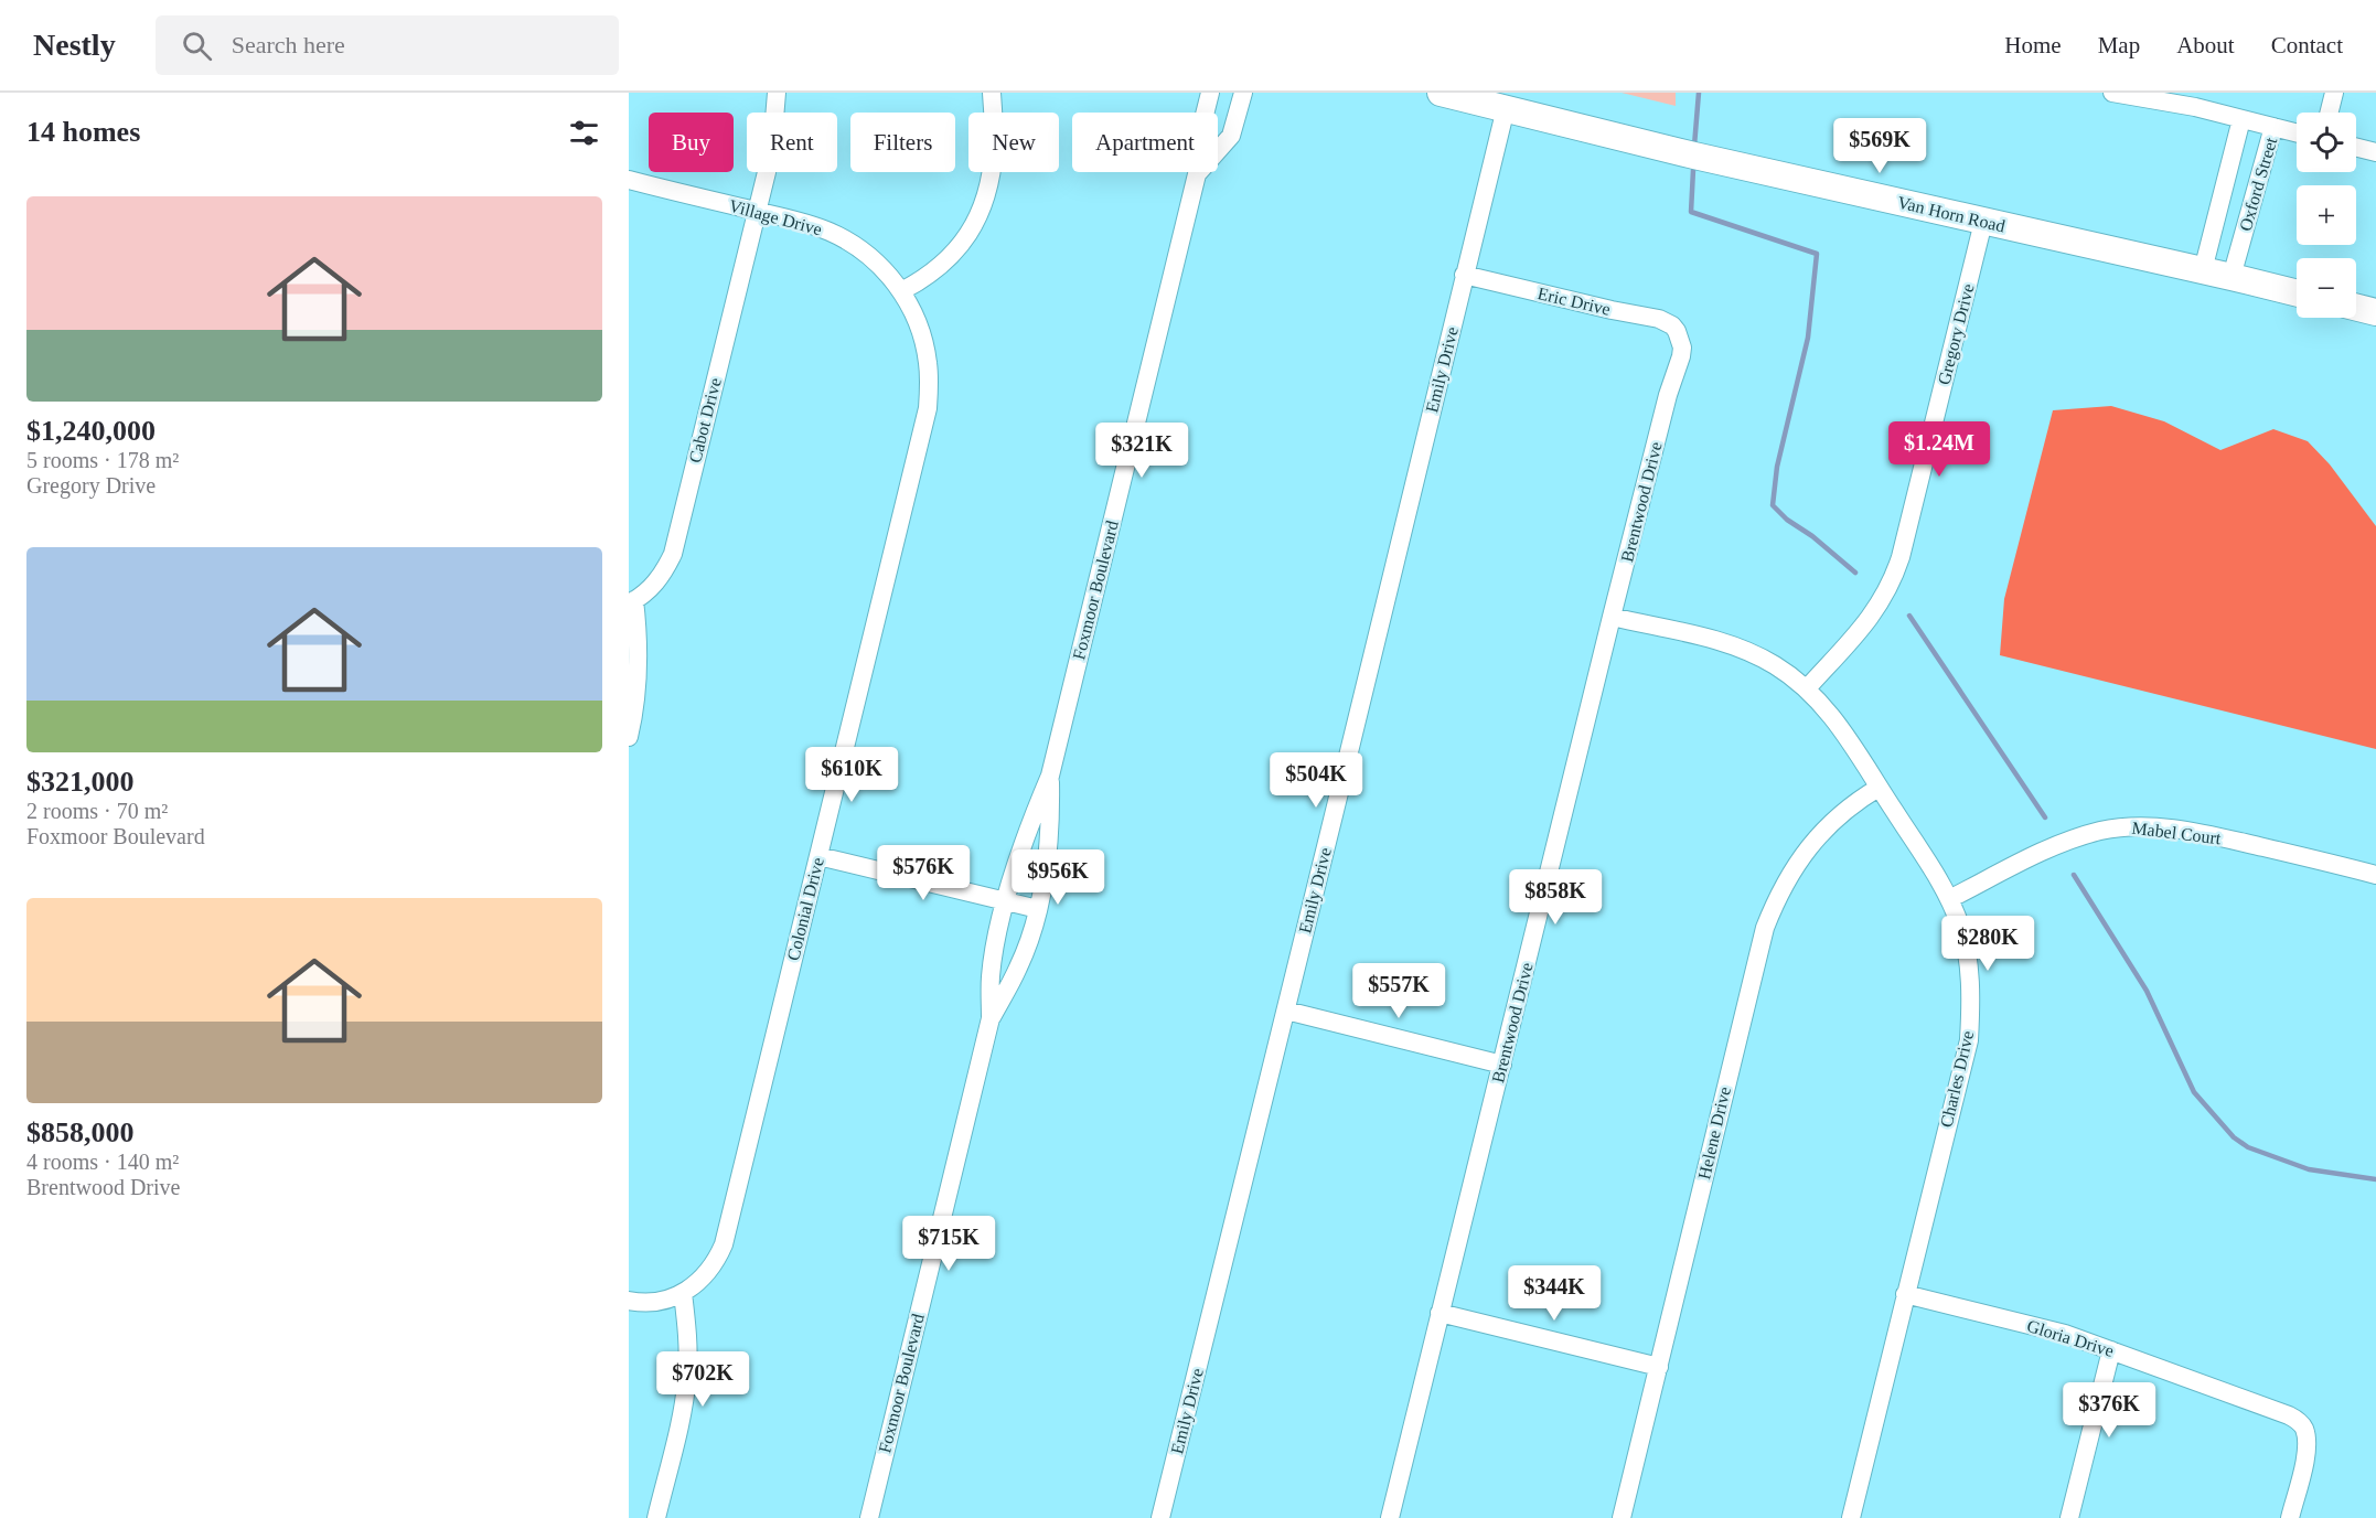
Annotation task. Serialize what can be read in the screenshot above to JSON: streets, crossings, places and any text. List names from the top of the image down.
{
  "streets": {
    "main road": ["Van Horn Road"],
    "street": [
      "Oxford Street",
      "Village Drive",
      "Eric Drive",
      "Gregory Drive",
      "Emily Drive",
      "Cabot Drive",
      "Brentwood Drive",
      "Foxmoor Boulevard",
      "Mabel Court",
      "Colonial Drive",
      "Charles Drive",
      "Helene Drive",
      "Gloria Drive"
    ]
  },
  "crossings": [
    ["Oxford Street", "Van Horn Road"],
    ["Van Horn Road", "Gregory Drive"],
    ["Van Horn Road", "Emily Drive"],
    ["Village Drive", "Cabot Drive"],
    ["Village Drive", "Colonial Drive"],
    ["Eric Drive", "Emily Drive"],
    ["Eric Drive", "Brentwood Drive"],
    ["Gregory Drive", "Charles Drive"],
    ["Brentwood Drive", "Charles Drive"],
    ["Mabel Court", "Charles Drive"],
    ["Charles Drive", "Helene Drive"],
    ["Charles Drive", "Gloria Drive"]
  ],
  "page": {
    "header": "Nestly",
    "search": "Search here",
    "nav": [
      "Home",
      "Map",
      "About",
      "Contact"
    ],
    "heading": "14 homes",
    "map_buttons": ["+", "−"],
    "chip": [
      "Buy",
      "Rent",
      "Filters",
      "New",
      "Apartment"
    ],
    "price": [
      "$569K",
      "$1.24M",
      "$321K",
      "$610K",
      "$504K",
      "$576K",
      "$956K",
      "$858K",
      "$280K",
      "$557K",
      "$715K",
      "$344K",
      "$702K",
      "$376K"
    ],
    "list": [
      {
        "name": "$1,240,000",
        "note": "5 rooms · 178 m² · Gregory Drive"
      },
      {
        "name": "$321,000",
        "note": "2 rooms · 70 m² · Foxmoor Boulevard"
      },
      {
        "name": "$858,000",
        "note": "4 rooms · 140 m² · Brentwood Drive"
      }
    ]
  }
}
